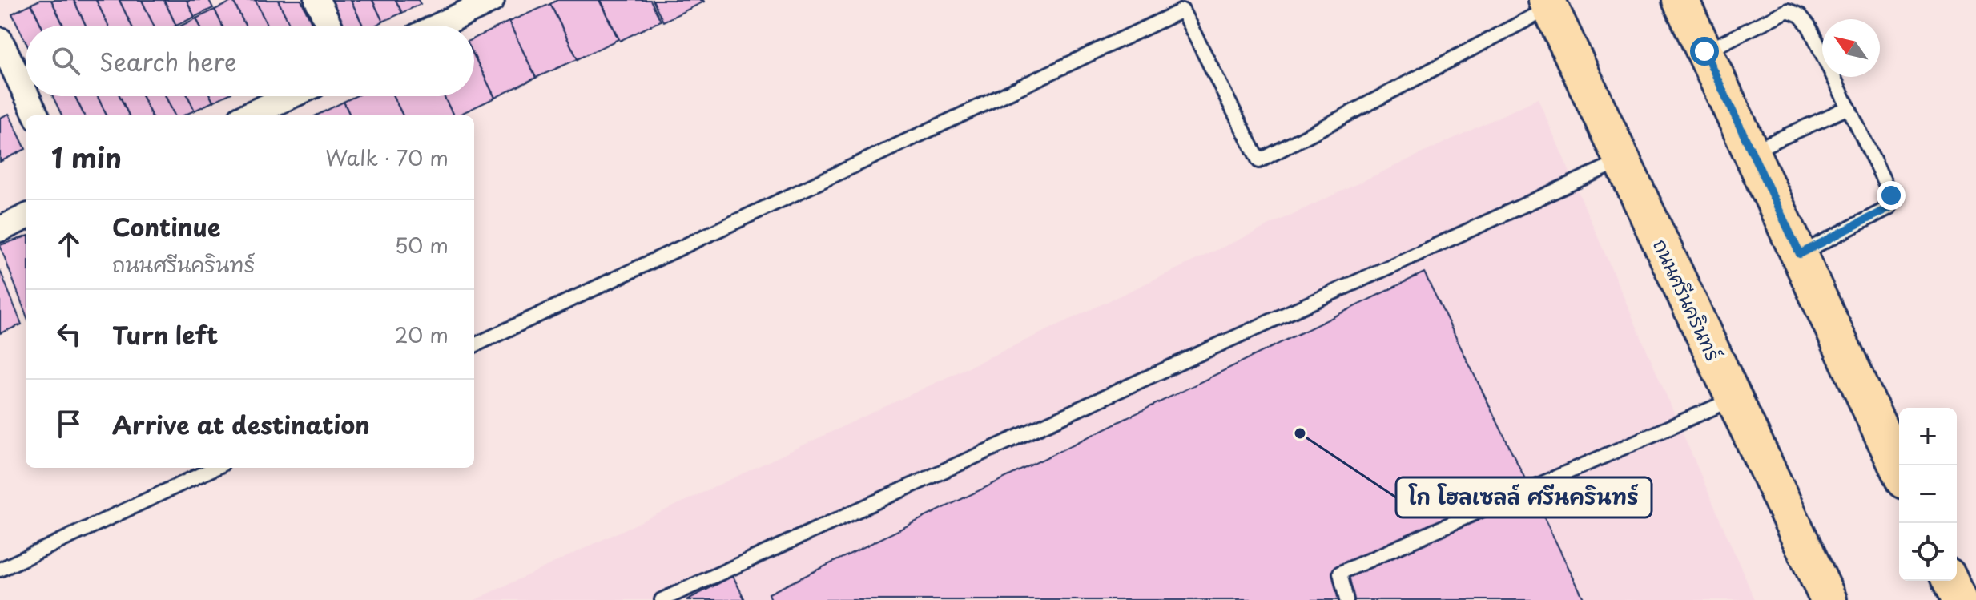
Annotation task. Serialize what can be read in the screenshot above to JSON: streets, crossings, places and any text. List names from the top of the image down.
{
  "streets": {
    "main road": ["ถนนศรีนครินทร์"]
  },
  "places": ["โก โฮลเซลล์ ศรีนครินทร์"],
  "north": "top left",
  "page": {
    "search": "Search here",
    "heading": ["1 min", "Walk · 70 m"],
    "list": [
      ["Continue", "ถนนศรีนครินทร์", "50 m"],
      ["Turn left", "20 m"],
      "Arrive at destination"
    ],
    "map_buttons": ["+", "−"]
  }
}
